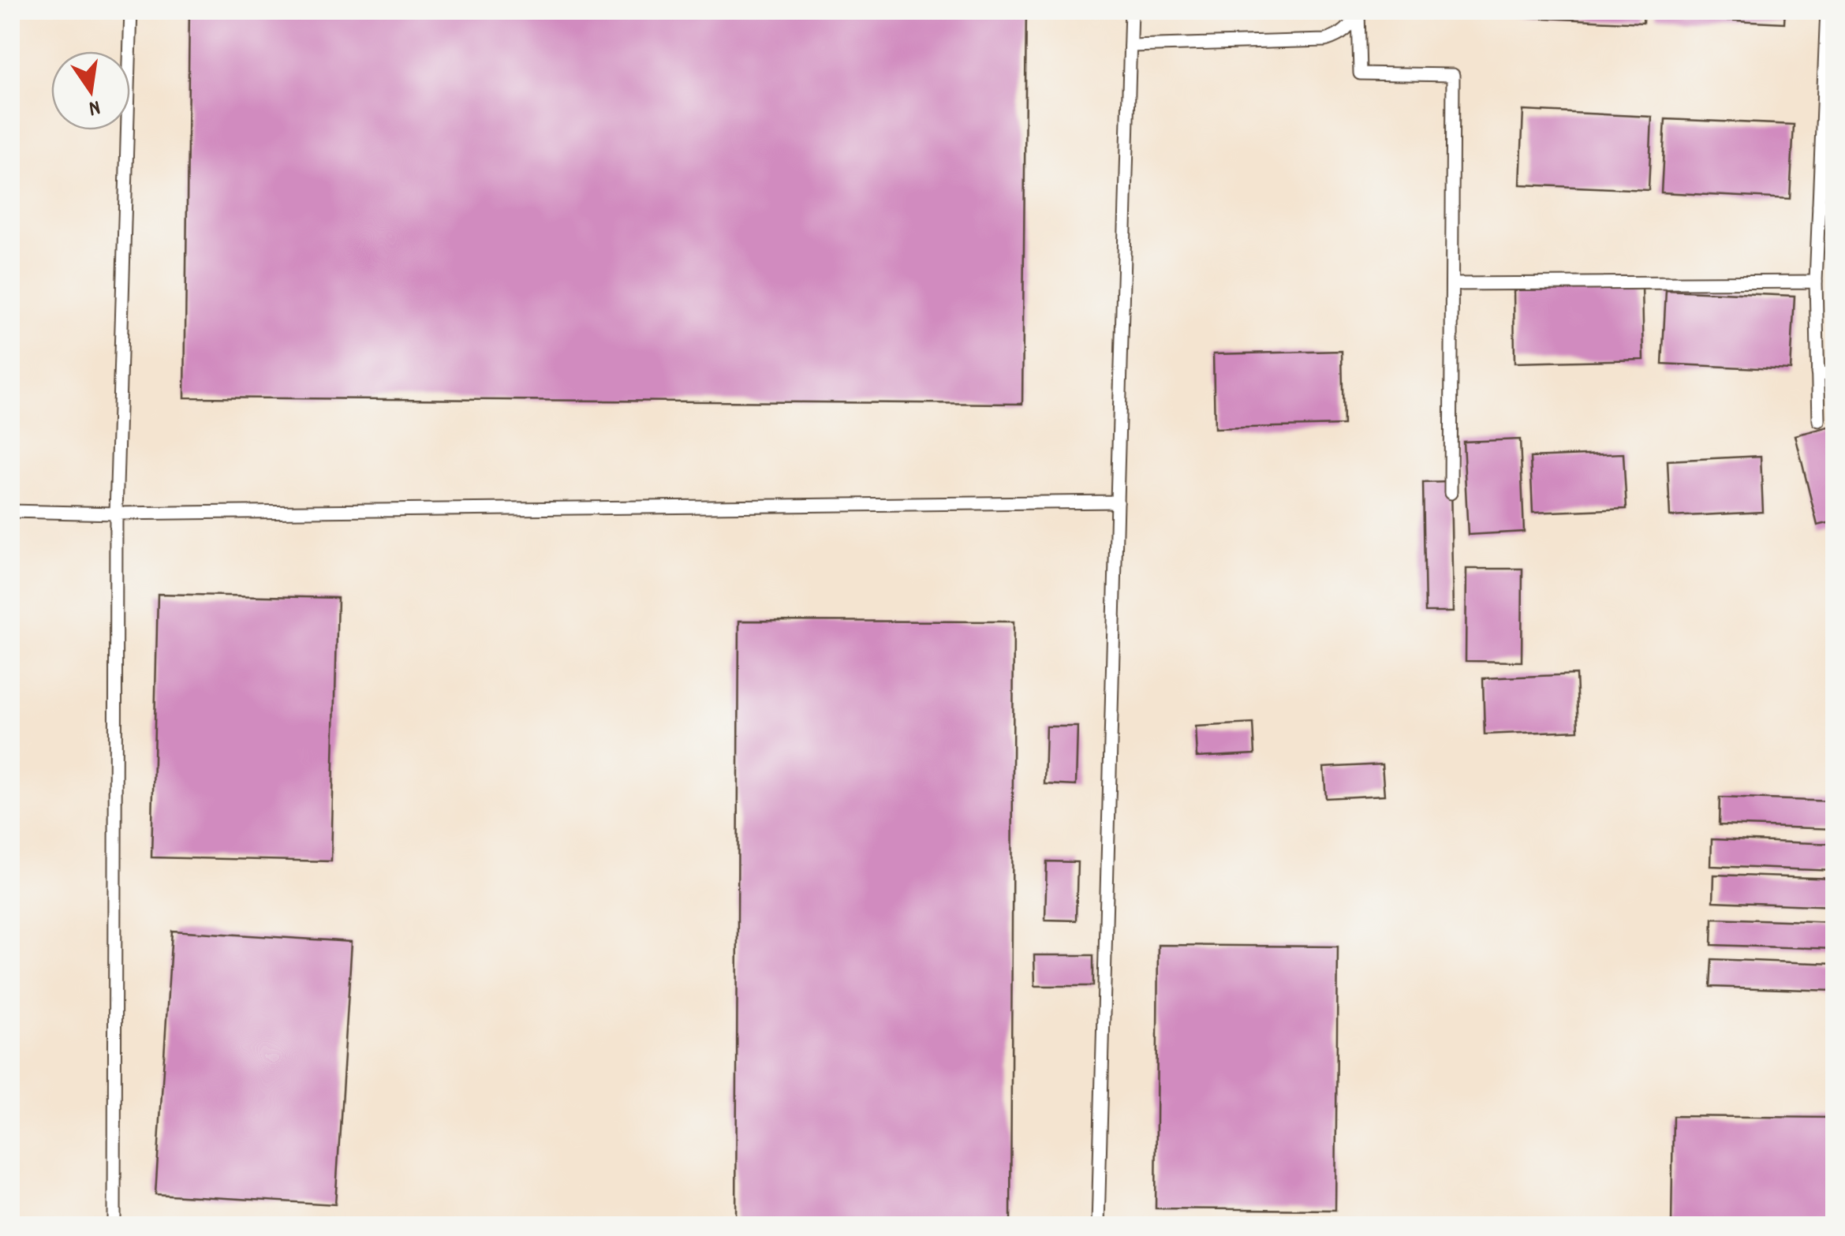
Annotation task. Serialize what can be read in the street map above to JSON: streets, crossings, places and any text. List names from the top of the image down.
{
  "north": "bottom"
}
